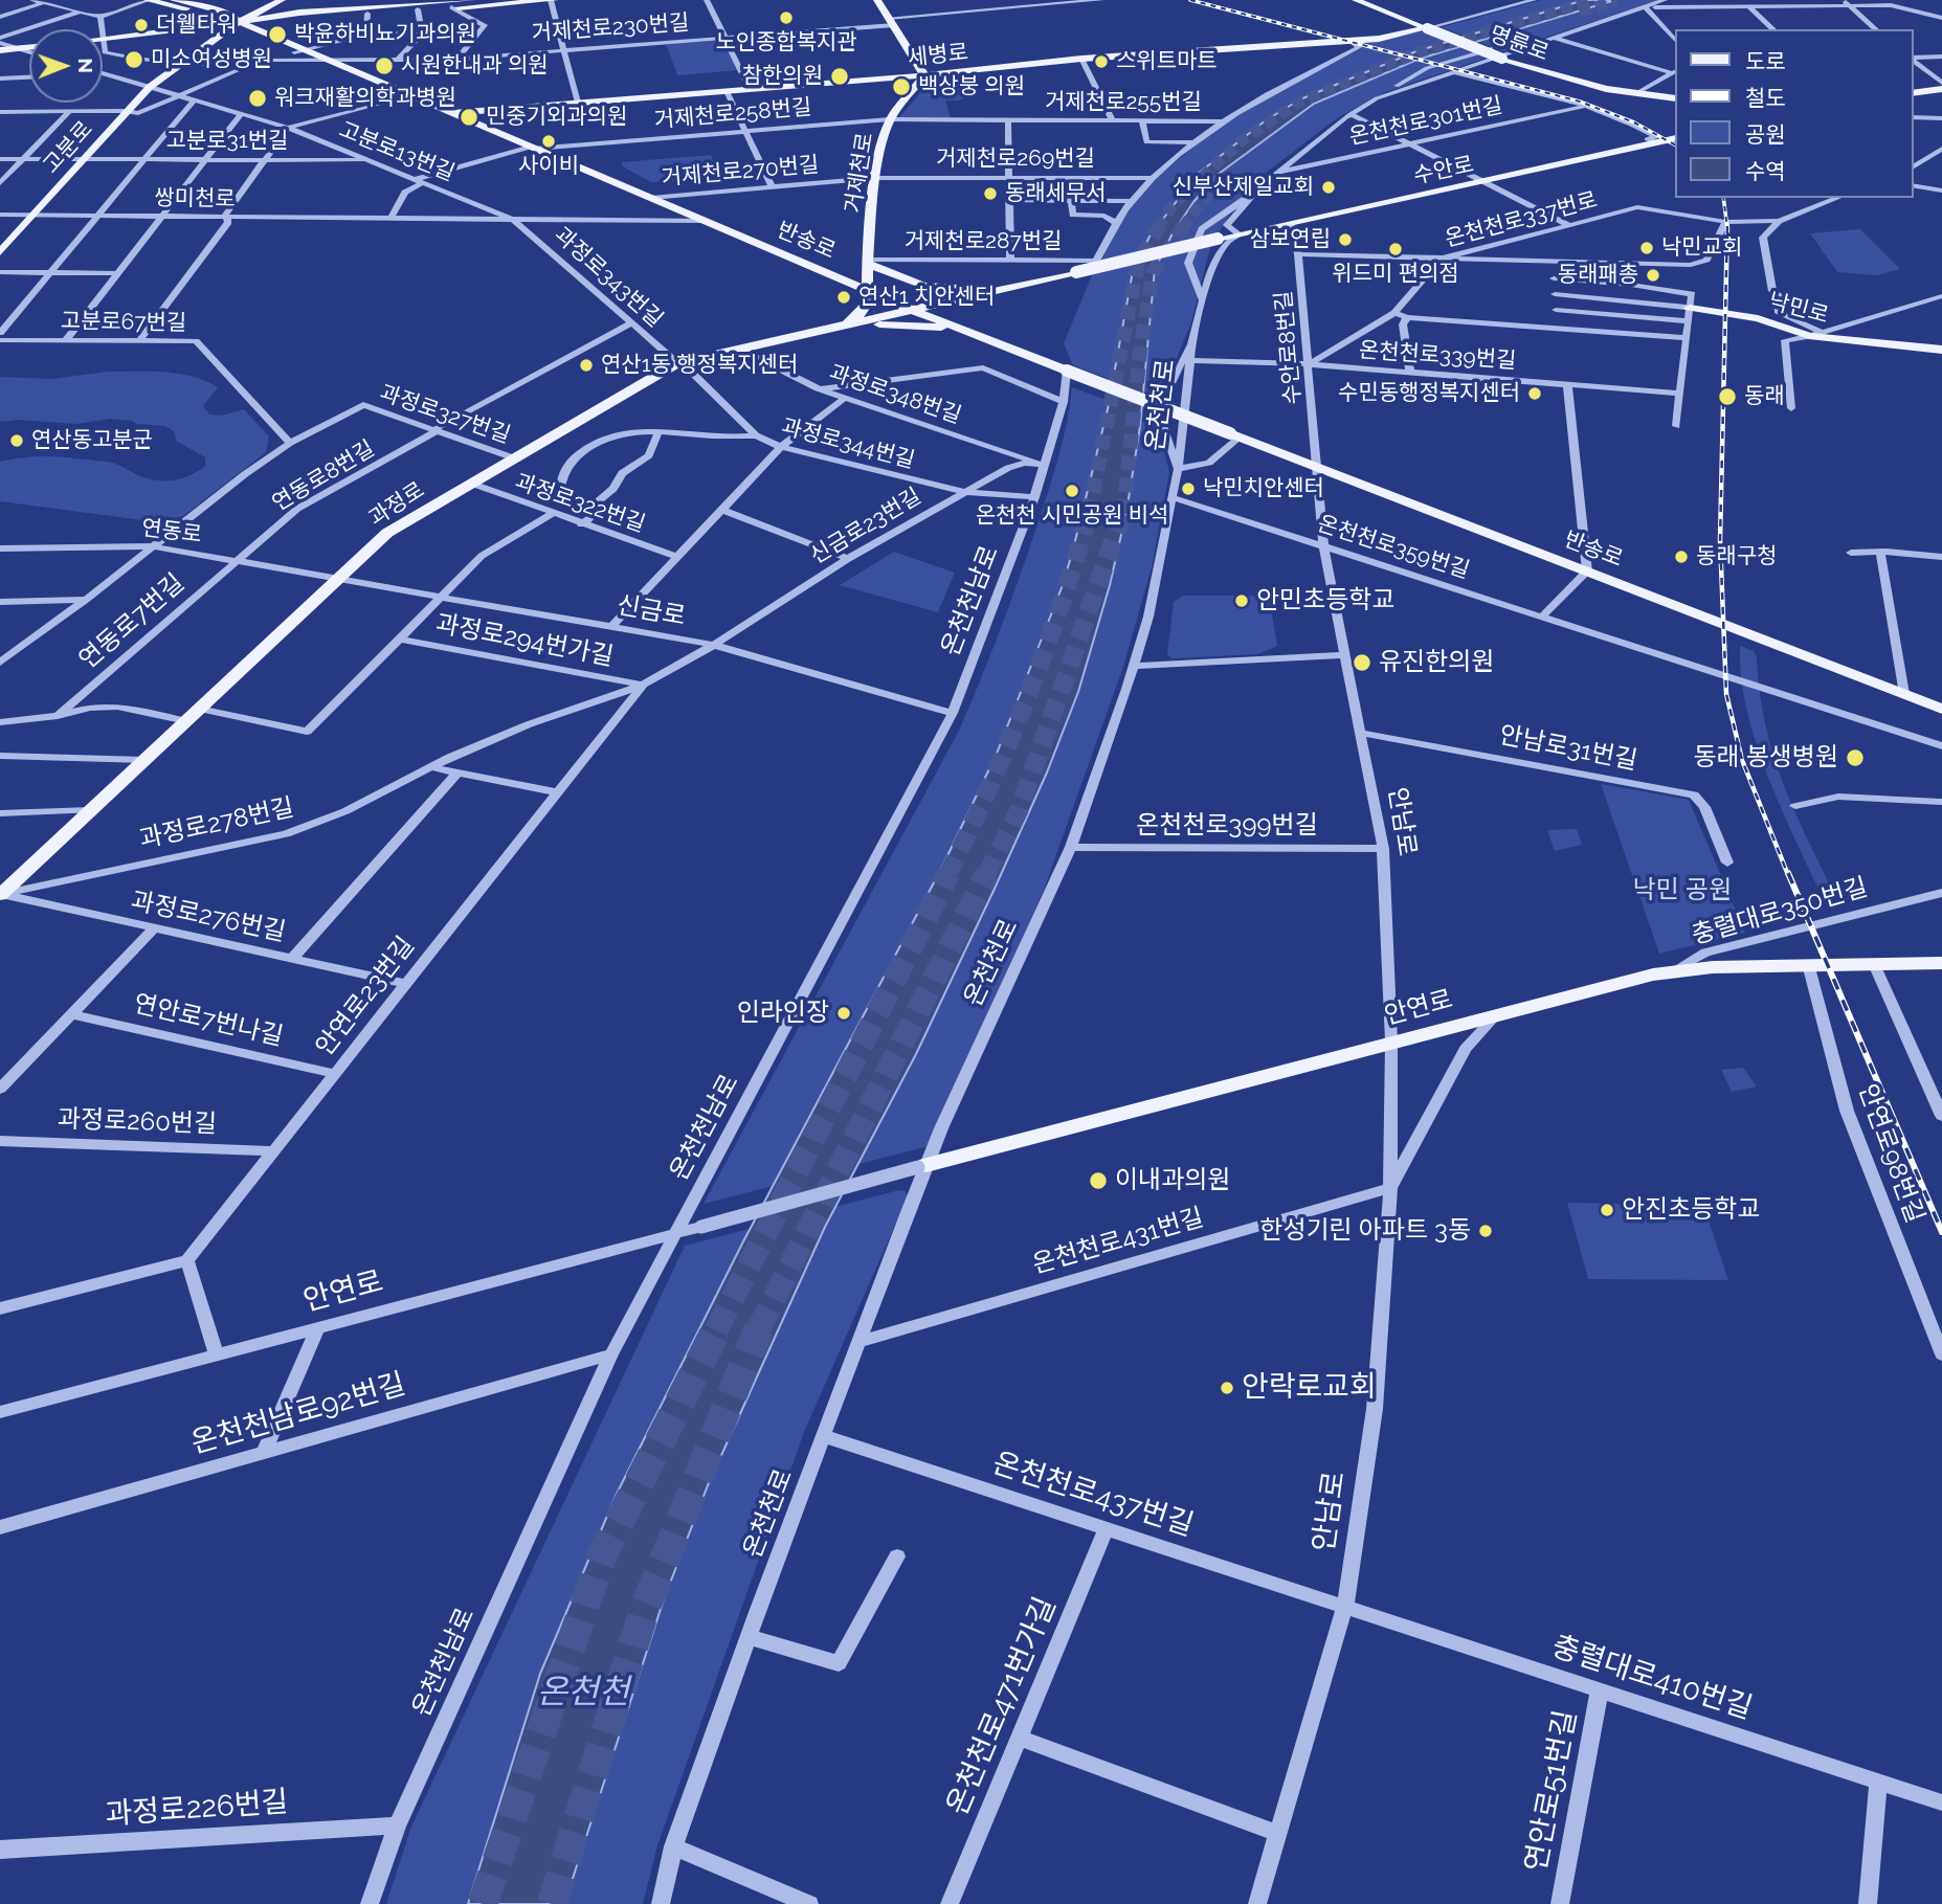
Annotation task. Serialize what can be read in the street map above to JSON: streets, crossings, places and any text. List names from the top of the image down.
{
  "streets": {
    "main road": [
      "명륜로",
      "세병로",
      "고분로",
      "수안로",
      "거제천로",
      "반송로",
      "낙민로",
      "과정로",
      "안연로"
    ],
    "street": [
      "거제천로230번길",
      "거제천로255번길",
      "거제천로258번길",
      "온천천로301번길",
      "고분로31번길",
      "고분로13번길",
      "거제천로269번길",
      "거제천로270번길",
      "쌍미천로",
      "온천천로337번로",
      "거제천로287번길",
      "과정로343번길",
      "고분로67번길",
      "수안로8번길",
      "온천천로339번길",
      "과정로348번길",
      "온천천로",
      "과정로327번길",
      "과정로344번길",
      "연동로8번길",
      "과정로322번길",
      "신금로23번길",
      "연동로",
      "온천천로359번길",
      "온천천남로",
      "신금로",
      "연동로7번길",
      "과정로294번가길",
      "안남로31번길",
      "안남로",
      "과정로278번길",
      "온천천로399번길",
      "충렬대로350번길",
      "과정로276번길",
      "안연로23번길",
      "연안로7번나길",
      "과정로260번길",
      "안연로98번길",
      "온천천로431번길",
      "온천천남로92번길",
      "온천천로437번길",
      "충렬대로410번길",
      "온천천로471번가길",
      "연안로51번길",
      "과정로226번길"
    ]
  },
  "crossings": [
    ["거제천로230번길", "반송로"],
    ["명륜로", "세병로"],
    ["세병로", "거제천로"],
    ["세병로", "반송로"],
    ["거제천로255번길", "거제천로258번길"],
    ["거제천로255번길", "거제천로"],
    ["거제천로258번길", "거제천로"],
    ["거제천로258번길", "반송로"],
    ["고분로31번길", "고분로"],
    ["고분로31번길", "고분로13번길"],
    ["고분로", "고분로13번길"],
    ["고분로", "쌍미천로"],
    ["고분로", "반송로"],
    ["고분로13번길", "쌍미천로"],
    ["고분로13번길", "과정로343번길"],
    ["거제천로269번길", "거제천로270번길"],
    ["거제천로269번길", "거제천로"],
    ["수안로", "수안로8번길"],
    ["수안로", "온천천로"],
    ["수안로", "과정로"],
    ["거제천로270번길", "거제천로"],
    ["거제천로270번길", "반송로"],
    ["거제천로", "반송로"],
    ["거제천로", "거제천로287번길"],
    ["거제천로", "과정로"],
    ["쌍미천로", "반송로"],
    ["쌍미천로", "과정로343번길"],
    ["온천천로337번로", "수안로8번길"],
    ["온천천로337번로", "온천천로339번길"],
    ["반송로", "수안로8번길"],
    ["반송로", "과정로"],
    ["반송로", "온천천남로"],
    ["반송로", "안남로"],
    ["과정로343번길", "과정로344번길"],
    ["과정로343번길", "연동로8번길"],
    ["과정로343번길", "과정로"],
    ["고분로67번길", "과정로327번길"],
    ["수안로8번길", "온천천로339번길"],
    ["수안로8번길", "안남로"],
    ["온천천로339번길", "온천천로"],
    ["과정로348번길", "과정로"],
    ["과정로348번길", "신금로23번길"],
    ["과정로348번길", "온천천남로"],
    ["온천천로", "온천천로359번길"],
    ["온천천로", "온천천로399번길"],
    ["온천천로", "안연로"],
    ["온천천로", "온천천로431번길"],
    ["온천천로", "온천천로437번길"],
    ["과정로327번길", "연동로8번길"],
    ["과정로327번길", "과정로"],
    ["과정로344번길", "과정로"],
    ["과정로344번길", "신금로23번길"],
    ["과정로344번길", "온천천남로"],
    ["연동로8번길", "연동로"],
    ["연동로8번길", "연동로7번길"],
    ["과정로322번길", "과정로"],
    ["과정로", "연동로"],
    ["과정로", "신금로"],
    ["과정로", "과정로278번길"],
    ["과정로", "과정로276번길"],
    ["신금로23번길", "온천천남로"],
    ["신금로23번길", "신금로"],
    ["신금로23번길", "과정로278번길"],
    ["연동로", "신금로"],
    ["연동로", "연동로7번길"],
    ["온천천로359번길", "안남로"],
    ["온천천남로", "신금로"],
    ["온천천남로", "안연로"],
    ["온천천남로", "온천천남로92번길"],
    ["온천천남로", "과정로226번길"],
    ["신금로", "과정로278번길"],
    ["과정로294번가길", "과정로278번길"],
    ["과정로294번가길", "안연로23번길"],
    ["안남로31번길", "안남로"],
    ["안남로", "온천천로399번길"],
    ["안남로", "안연로"],
    ["안남로", "온천천로431번길"],
    ["안남로", "온천천로437번길"],
    ["안남로", "충렬대로410번길"],
    ["과정로278번길", "과정로276번길"],
    ["과정로278번길", "안연로23번길"],
    ["충렬대로350번길", "안연로"],
    ["과정로276번길", "안연로23번길"],
    ["안연로23번길", "연안로7번나길"],
    ["안연로23번길", "과정로260번길"],
    ["안연로", "안연로98번길"],
    ["온천천로437번길", "충렬대로410번길"],
    ["온천천로437번길", "온천천로471번가길"],
    ["충렬대로410번길", "연안로51번길"]
  ],
  "water": ["온천천"],
  "parks": ["낙민 공원"],
  "places": [
    "노인종합복지관",
    "더웰타워",
    "박윤하비뇨기과의원",
    "미소여성병원",
    "스위트마트",
    "시원한내과 의원",
    "참한의원",
    "백상붕 의원",
    "워크재활의학과병원",
    "민중기외과의원",
    "사이비",
    "신부산제일교회",
    "동래세무서",
    "삼보연립",
    "낙민교회",
    "위드미 편의점",
    "동래패총",
    "연산1 치안센터",
    "연산1동 행정복지센터",
    "수민동행정복지센터",
    "동래",
    "연산동고분군",
    "낙민치안센터",
    "온천천 시민공원 비석",
    "동래구청",
    "안민초등학교",
    "유진한의원",
    "동래 봉생병원",
    "인라인장",
    "이내과의원",
    "안진초등학교",
    "한성기린 아파트 3동",
    "안락로교회"
  ],
  "legend": [
    "도로",
    "철도",
    "공원",
    "수역"
  ],
  "north": "right"
}
